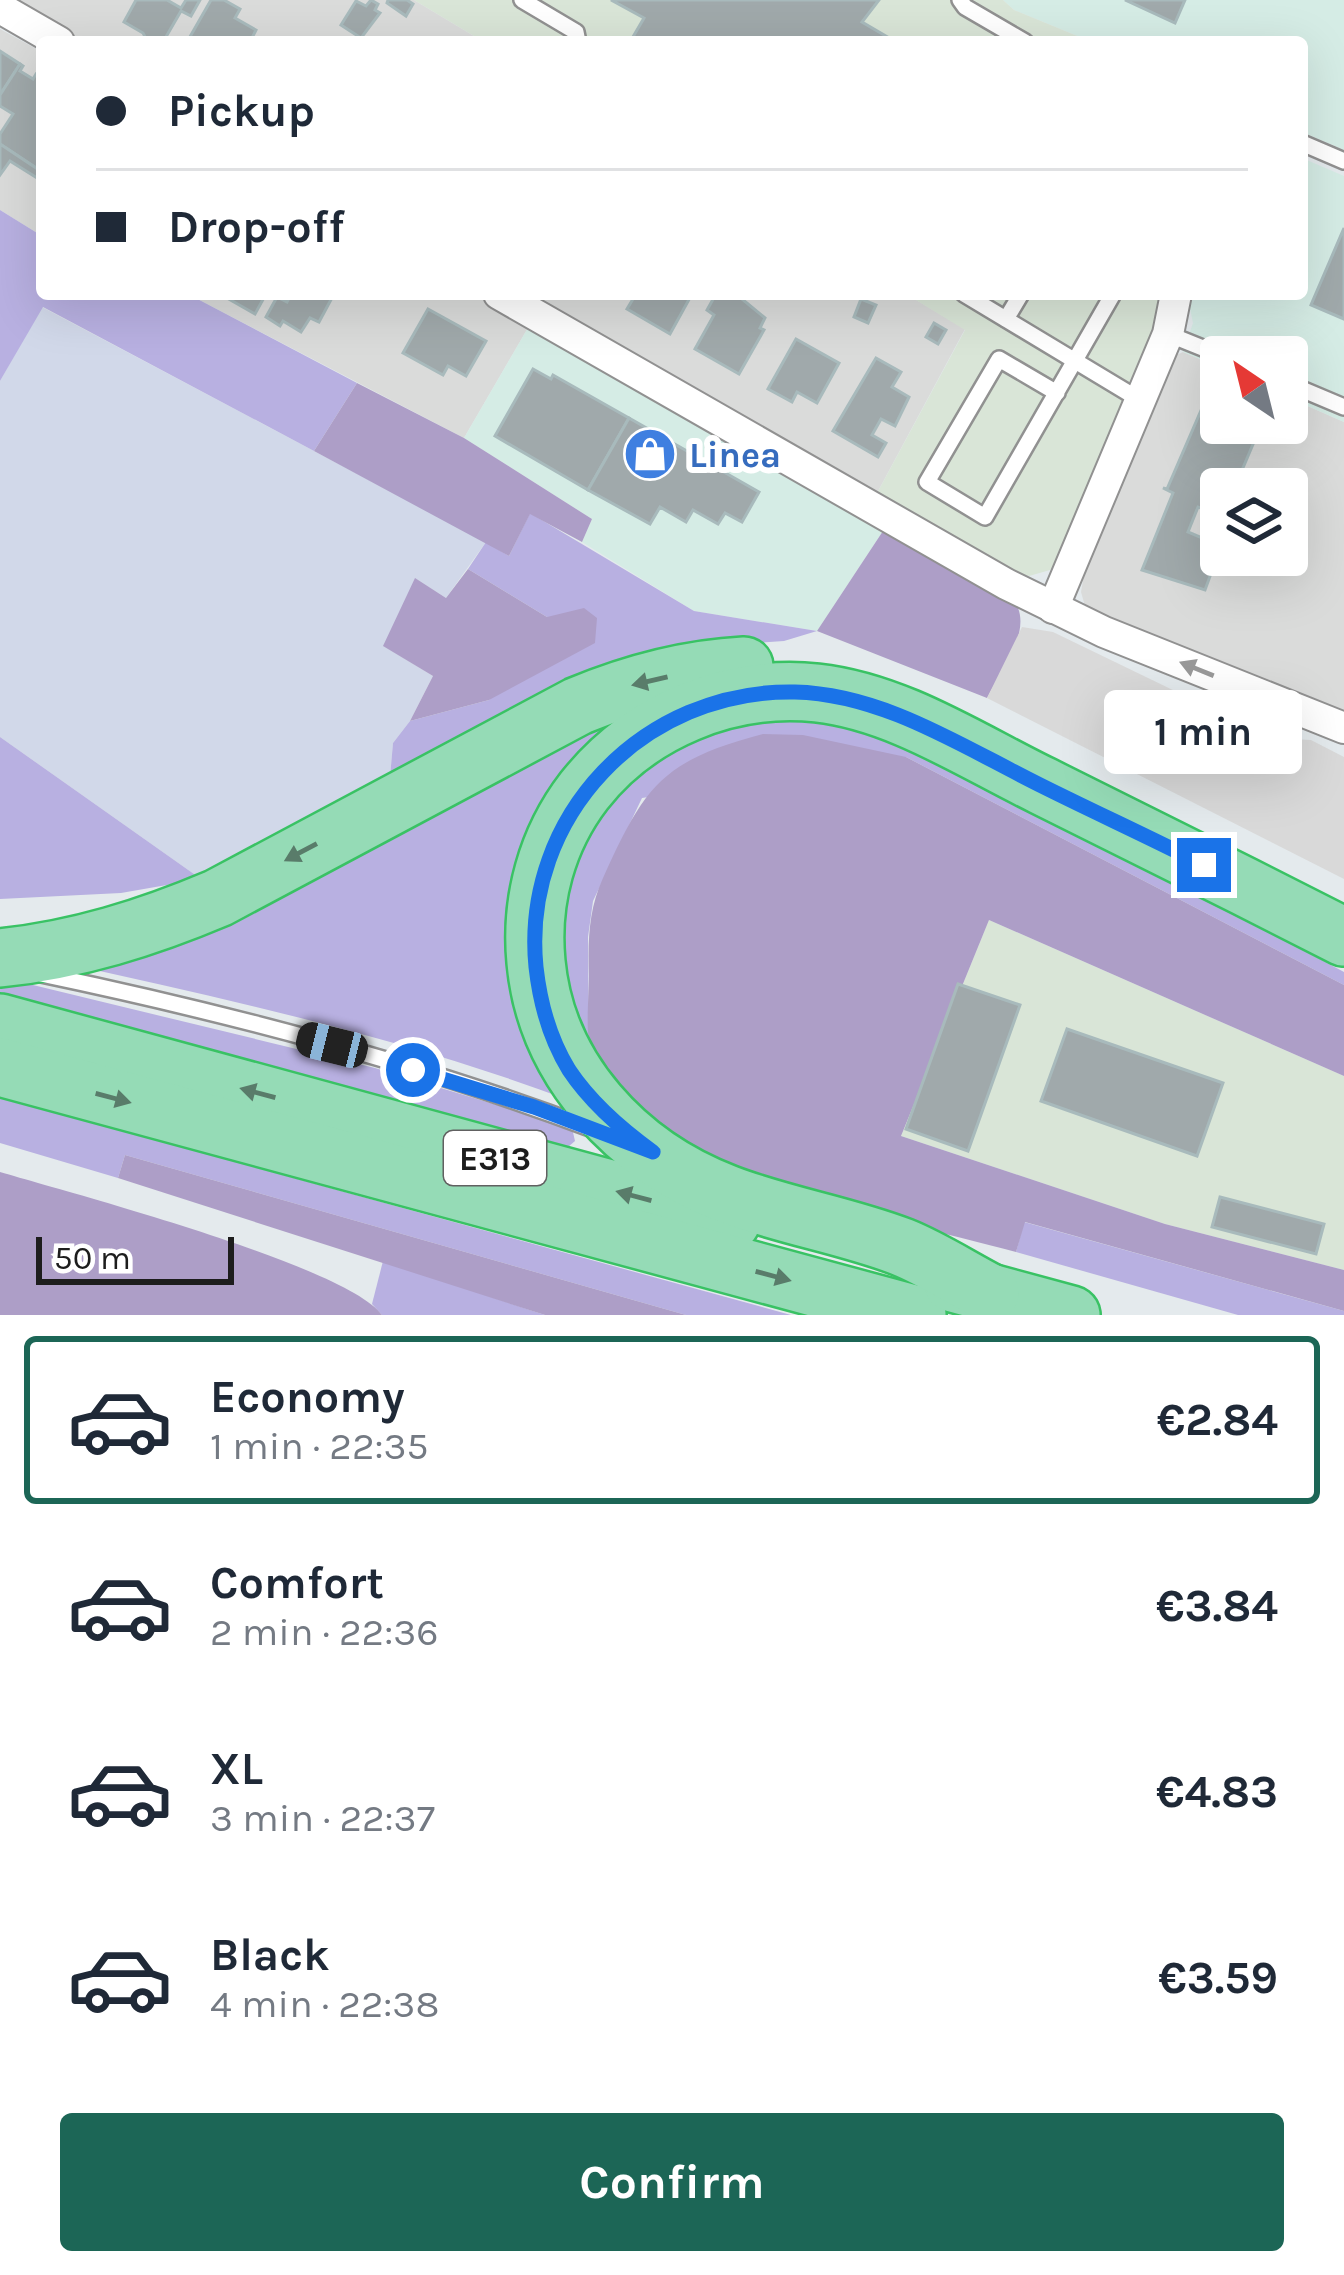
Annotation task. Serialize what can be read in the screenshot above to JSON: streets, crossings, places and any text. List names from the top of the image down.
{
  "streets": {
    "highway": ["E313"]
  },
  "places": {
    "shop": ["Linea"]
  },
  "scale_bar": "50 m",
  "north": "top left",
  "page": {
    "banner": ["Pickup", "Drop-off"],
    "bubble": "1 min",
    "scale": "50 m",
    "list": [
      {
        "name": "Economy",
        "note": "1 min · 22:35",
        "value": "€2.84"
      },
      {
        "name": "Comfort",
        "note": "2 min · 22:36",
        "value": "€3.84"
      },
      {
        "name": "XL",
        "note": "3 min · 22:37",
        "value": "€4.83"
      },
      {
        "name": "Black",
        "note": "4 min · 22:38",
        "value": "€3.59"
      }
    ],
    "buttons": "Confirm"
  }
}
